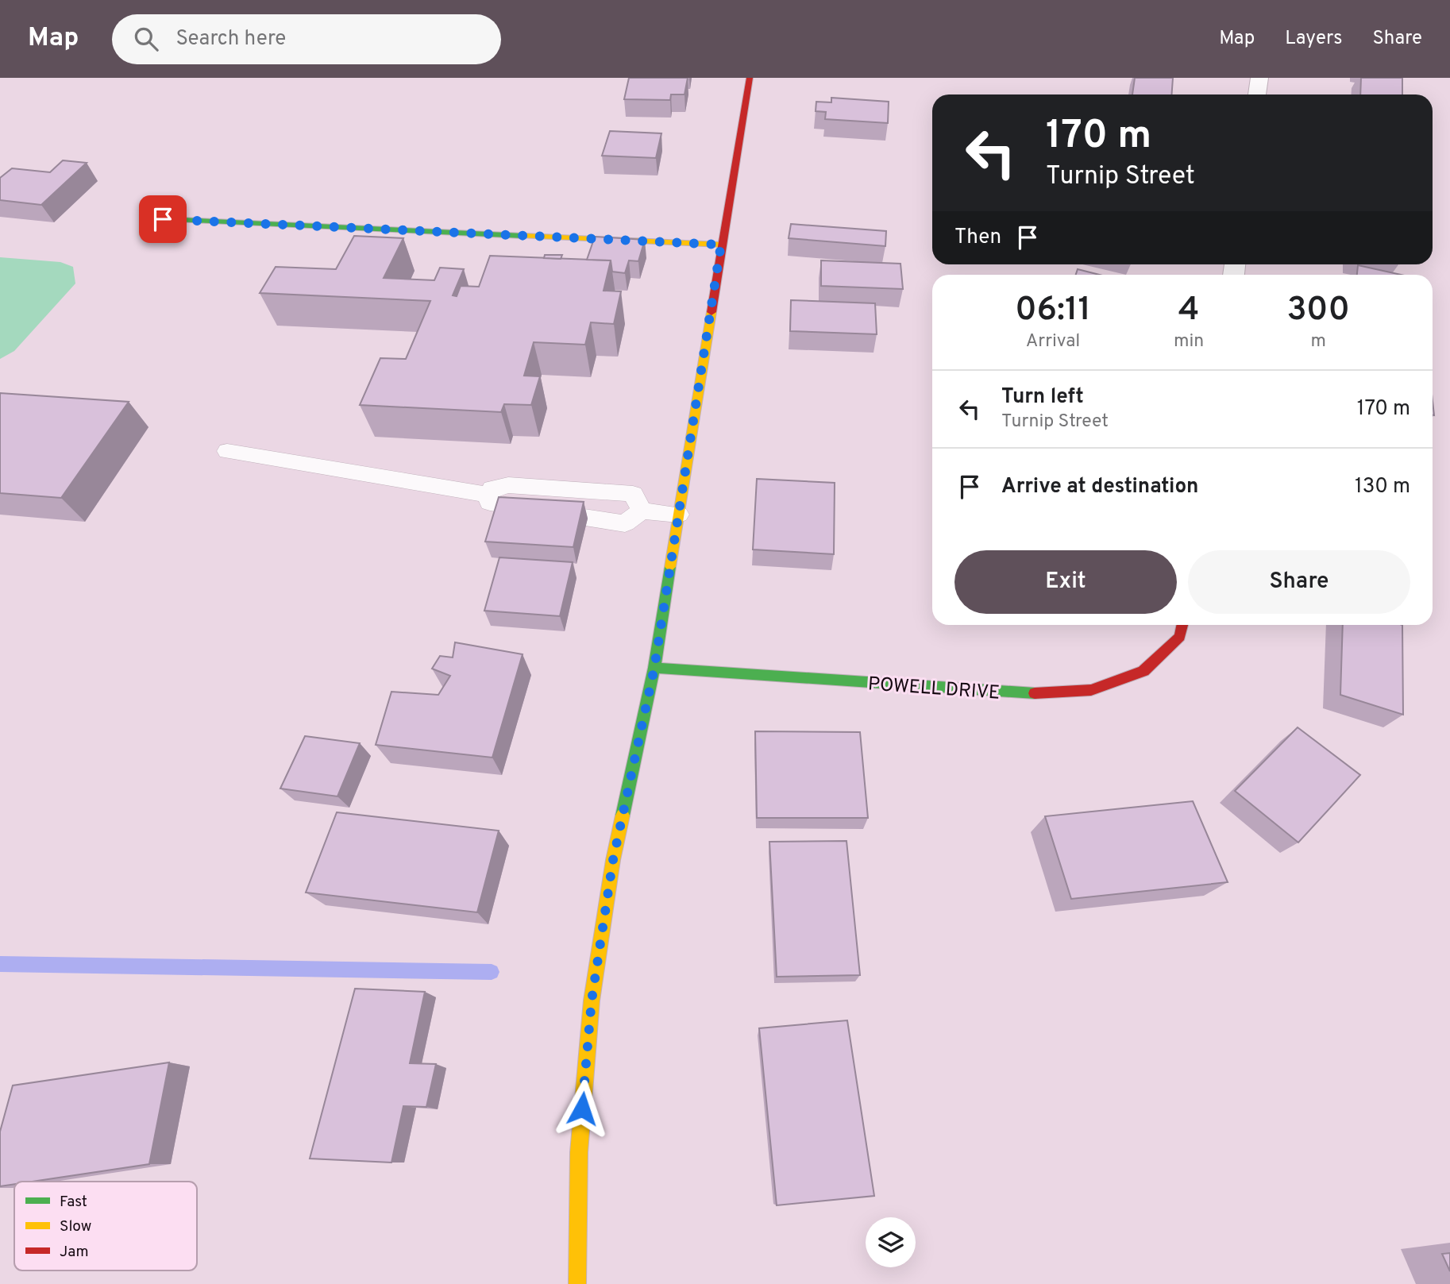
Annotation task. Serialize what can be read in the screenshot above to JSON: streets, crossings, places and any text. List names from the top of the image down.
{
  "streets": {
    "street": ["POWELL DRIVE"]
  },
  "legend": ["Fast", "Slow", "Jam"],
  "page": {
    "header": "Map",
    "search": "Search here",
    "nav": ["Map", "Layers", "Share"],
    "turn": ["170 m", "Turnip Street"],
    "then": "Then",
    "eta": [
      "06:11",
      "Arrival",
      "4",
      "min",
      "300",
      "m"
    ],
    "list": [
      {
        "name": "Turn left",
        "note": "Turnip Street",
        "value": "170 m"
      },
      {
        "name": "Arrive at destination",
        "value": "130 m"
      }
    ],
    "buttons": ["Exit", "Share"]
  }
}
